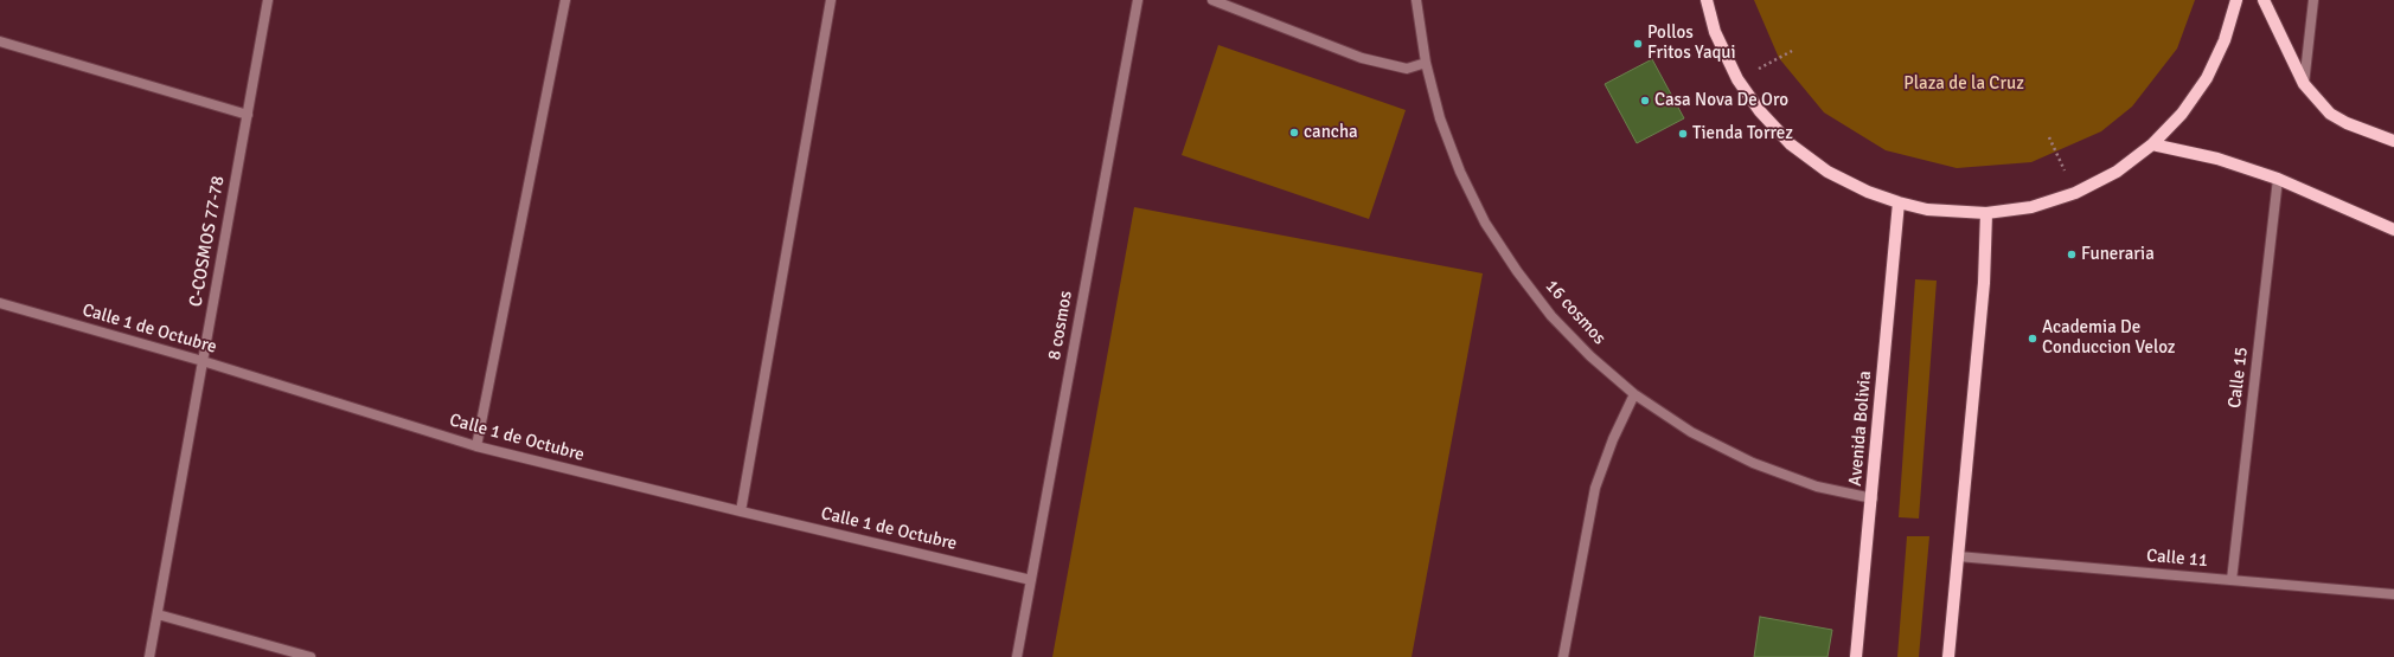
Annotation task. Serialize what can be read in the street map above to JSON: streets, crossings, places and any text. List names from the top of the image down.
{
  "streets": {
    "main road": ["Avenida Bolivia"],
    "street": [
      "C-COSMOS 77-78",
      "16 cosmos",
      "8 cosmos",
      "Calle 1 de Octubre",
      "Calle 15",
      "Calle 11"
    ]
  },
  "crossings": [
    ["C-COSMOS 77-78", "Calle 1 de Octubre"],
    ["16 cosmos", "Avenida Bolivia"],
    ["8 cosmos", "Calle 1 de Octubre"],
    ["Calle 15", "Calle 11"]
  ],
  "parks": ["Plaza de la Cruz"],
  "places": [
    "Pollos Fritos Yaqui",
    "Casa Nova De Oro",
    "cancha",
    "Tienda Torrez",
    "Funeraria",
    "Academia De Conduccion Veloz"
  ]
}
